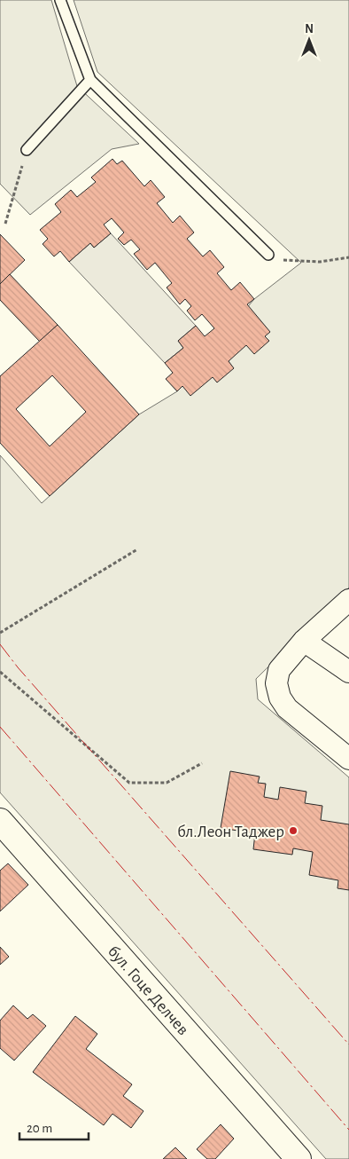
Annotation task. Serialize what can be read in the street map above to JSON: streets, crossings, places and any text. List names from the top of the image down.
{
  "streets": {
    "main road": ["бул. Гоце Делчев"]
  },
  "places": ["бл.Леон Таджер"],
  "scale_bar": "20 m",
  "north": "top"
}
